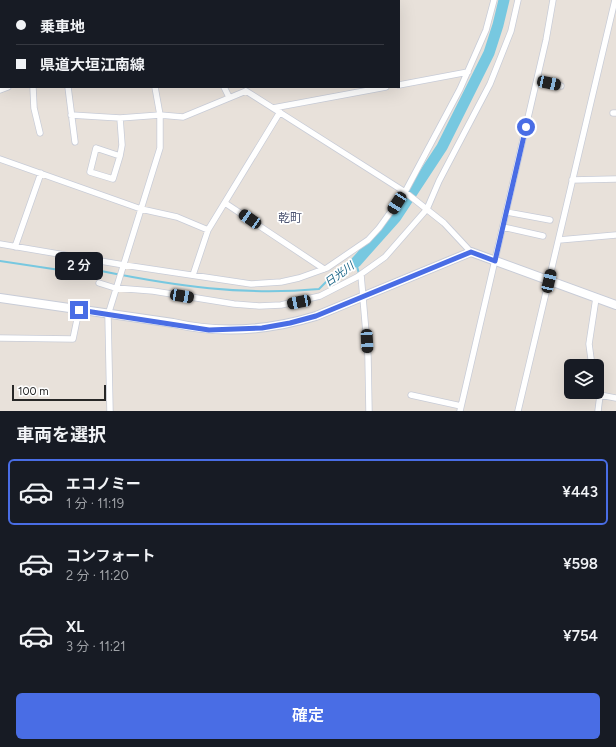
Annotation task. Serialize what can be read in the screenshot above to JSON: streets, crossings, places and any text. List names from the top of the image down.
{
  "districts": ["乾町"],
  "water": ["日光川"],
  "scale_bar": "100 m",
  "page": {
    "banner": ["乗車地", "県道大垣江南線"],
    "bubble": "2 分",
    "scale": "100 m",
    "heading": "車両を選択",
    "list": [
      {
        "name": "エコノミー",
        "note": "1 分 · 11:19",
        "value": "¥443"
      },
      {
        "name": "コンフォート",
        "note": "2 分 · 11:20",
        "value": "¥598"
      },
      {
        "name": "XL",
        "note": "3 分 · 11:21",
        "value": "¥754"
      }
    ],
    "buttons": "確定"
  }
}
